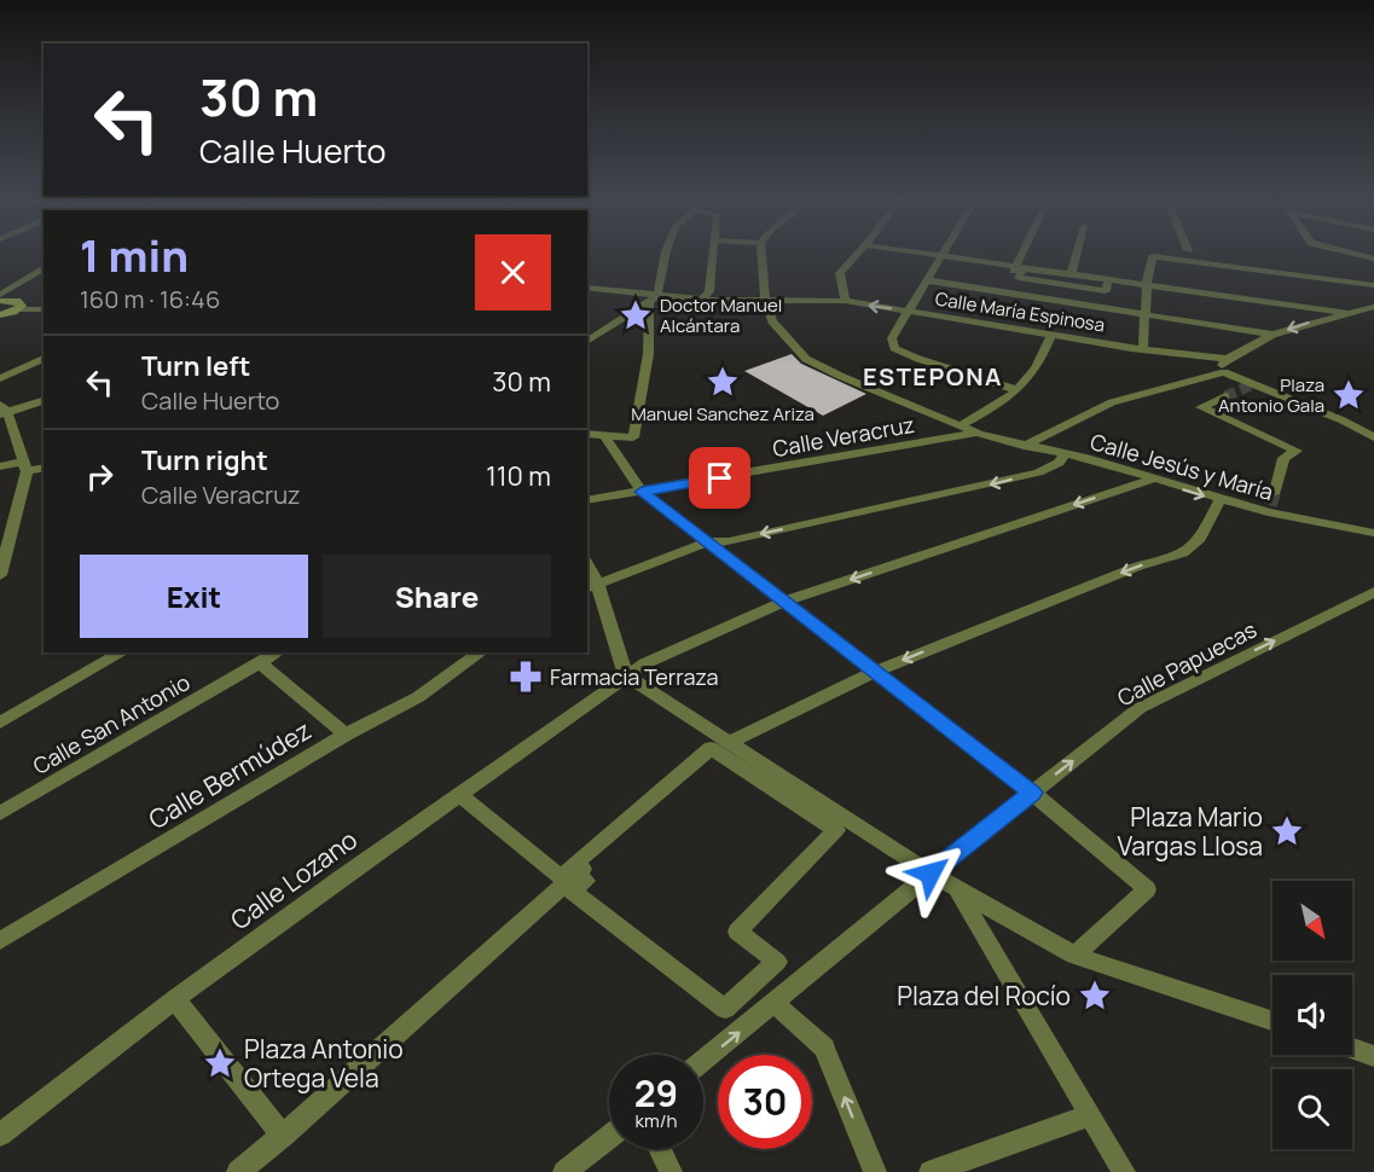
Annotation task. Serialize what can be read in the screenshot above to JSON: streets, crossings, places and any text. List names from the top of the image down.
{
  "streets": {
    "street": [
      "Calle María Espinosa",
      "Calle Veracruz",
      "Calle Jesús y María",
      "Calle Papuecas",
      "Calle San Antonio",
      "Calle Bermúdez",
      "Calle Lozano"
    ]
  },
  "crossings": [
    ["Calle María Espinosa", "Calle Jesús y María"],
    ["Calle Veracruz", "Calle Jesús y María"],
    ["Calle Jesús y María", "Calle Lozano"]
  ],
  "one_way": ["Calle Papuecas"],
  "districts": ["ESTEPONA"],
  "places": {
    "place": [
      "Doctor Manuel Alcántara",
      "Manuel Sanchez Ariza",
      "Plaza Antonio Gala",
      "Plaza Mario Vargas Llosa",
      "Plaza del Rocío",
      "Plaza Antonio Ortega Vela"
    ],
    "pharmacy": ["Farmacia Terraza"]
  },
  "north": "bottom right",
  "page": {
    "turn": ["30 m", "Calle Huerto"],
    "heading": ["1 min", "160 m · 16:46"],
    "list": [
      {
        "name": "Turn left",
        "note": "Calle Huerto",
        "value": "30 m"
      },
      {
        "name": "Turn right",
        "note": "Calle Veracruz",
        "value": "110 m"
      }
    ],
    "buttons": ["Exit", "Share"],
    "speed": "29 km/h",
    "limit": "30"
  }
}
